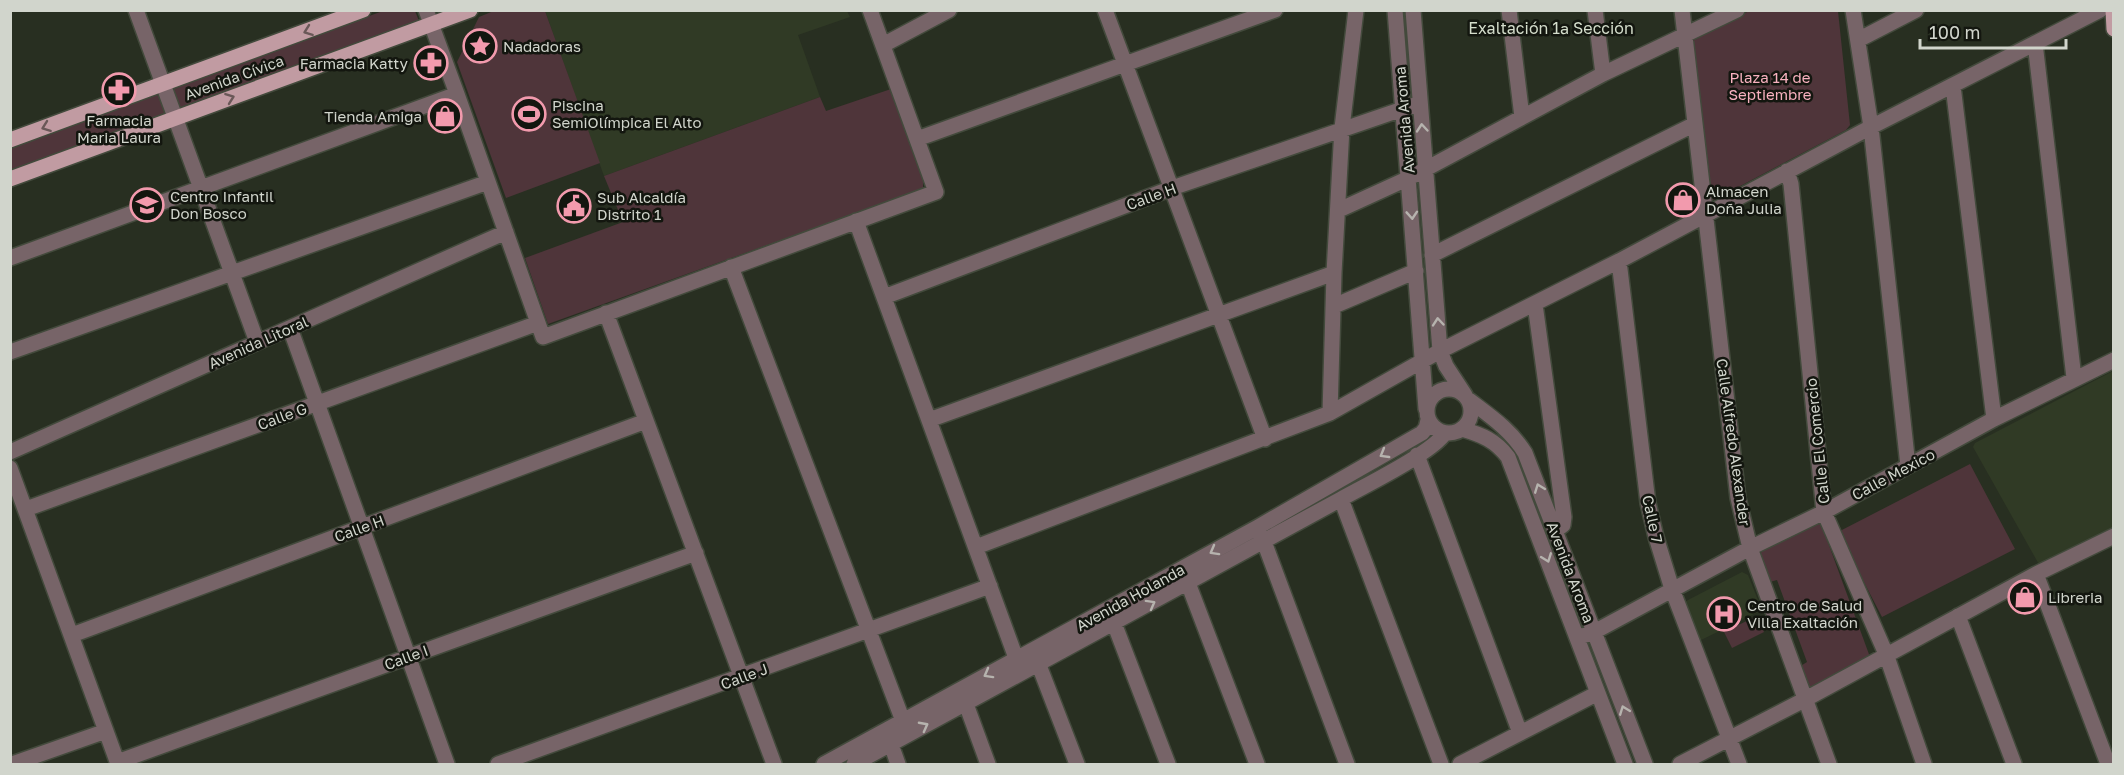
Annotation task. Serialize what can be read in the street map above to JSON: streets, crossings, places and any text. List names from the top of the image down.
{
  "streets": {
    "main road": ["Avenida Cívica"],
    "street": [
      "Avenida Aroma",
      "Calle H",
      "Avenida Litoral",
      "Calle G",
      "Calle El Comercio",
      "Calle Alfredo Alexander",
      "Calle Mexico",
      "Calle 7",
      "Avenida Holanda",
      "Calle I",
      "Calle J"
    ]
  },
  "crossings": [
    ["Avenida Aroma", "Calle H"],
    ["Avenida Aroma", "Calle Mexico"],
    ["Avenida Aroma", "Avenida Holanda"],
    ["Calle El Comercio", "Calle Mexico"],
    ["Calle Alfredo Alexander", "Calle Mexico"],
    ["Calle Mexico", "Calle 7"]
  ],
  "districts": ["Exaltación 1ª Sección"],
  "parks": ["Plaza 14 de Septiembre"],
  "places": {
    "place": ["Nadadoras"],
    "pharmacy": ["Farmacia Katty", "Farmacia Maria Laura"],
    "sports": ["Piscina SemiOlímpica El Alto"],
    "shop": ["Tienda Amiga", "Almacen Doña Julia", "Libreria"],
    "school or university": ["Centro Infantil Don Bosco"],
    "public building": ["Sub Alcaldía Distrito 1"],
    "hospital": ["Centro de Salud Villa Exaltación"]
  },
  "scale_bar": "100 m"
}
